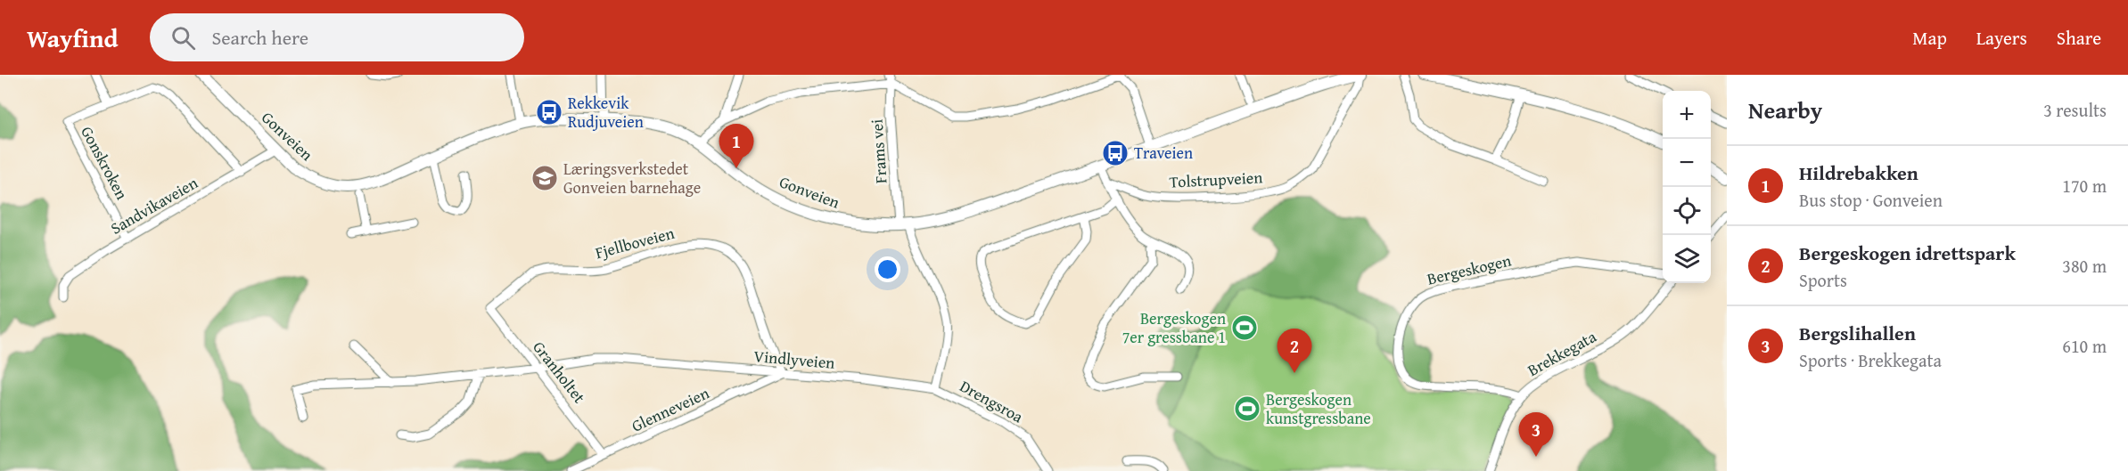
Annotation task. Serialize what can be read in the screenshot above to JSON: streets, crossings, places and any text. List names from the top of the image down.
{
  "streets": {
    "street": [
      "Gonveien",
      "Frams vei",
      "Gonskroken",
      "Tolstrupveien",
      "Sandvikaveien",
      "Fjellboveien",
      "Bergeskogen",
      "Brekkegata",
      "Vindlyveien",
      "Granholtet",
      "Drengsroa",
      "Glenneveien"
    ]
  },
  "crossings": [
    ["Gonveien", "Frams vei"],
    ["Gonveien", "Tolstrupveien"],
    ["Gonveien", "Sandvikaveien"],
    ["Gonskroken", "Sandvikaveien"],
    ["Fjellboveien", "Vindlyveien"],
    ["Fjellboveien", "Granholtet"],
    ["Fjellboveien", "Glenneveien"],
    ["Bergeskogen", "Brekkegata"],
    ["Vindlyveien", "Granholtet"],
    ["Vindlyveien", "Drengsroa"],
    ["Vindlyveien", "Glenneveien"],
    ["Granholtet", "Glenneveien"]
  ],
  "places": {
    "bus stop": ["Rekkevik Rudjuveien", "Traveien"],
    "school or university": ["Læringsverkstedet Gonveien barnehage"],
    "sports": ["Bergeskogen 7er gressbane 1", "Bergeskogen kunstgressbane"]
  },
  "page": {
    "header": "Wayfind",
    "search": "Search here",
    "nav": ["Map", "Layers", "Share"],
    "heading": ["Nearby", "3 results"],
    "map_buttons": ["+", "−"],
    "pins": ["1", "2", "3"],
    "list": [
      {
        "mark": "1",
        "name": "Hildrebakken",
        "note": "Bus stop · Gonveien",
        "value": "170 m"
      },
      {
        "mark": "2",
        "name": "Bergeskogen idrettspark",
        "note": "Sports",
        "value": "380 m"
      },
      {
        "mark": "3",
        "name": "Bergslihallen",
        "note": "Sports · Brekkegata",
        "value": "610 m"
      }
    ]
  }
}
